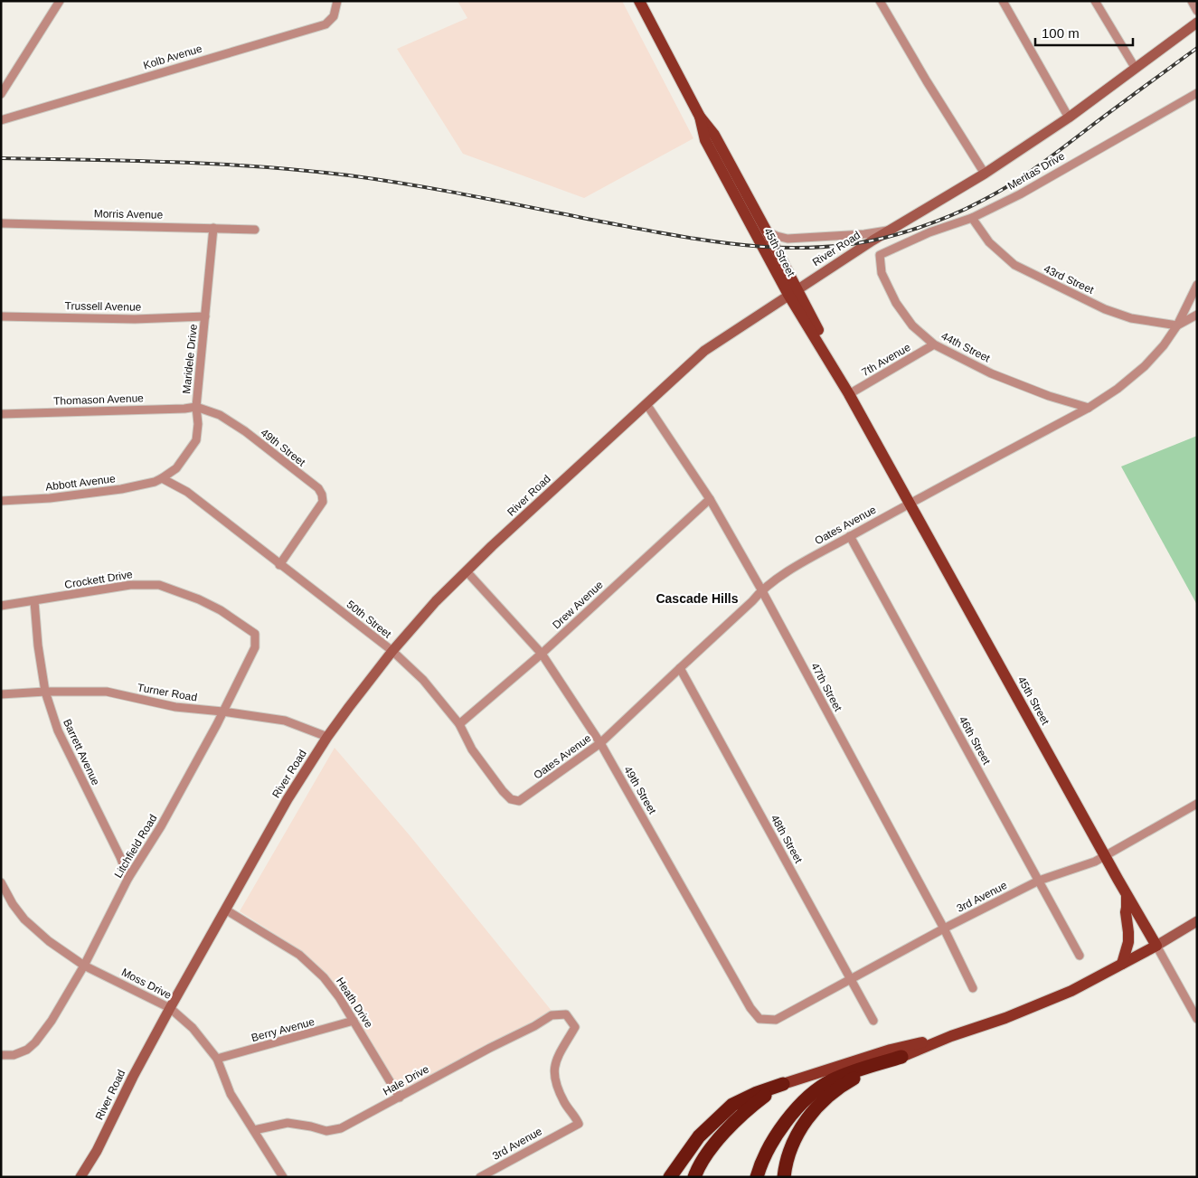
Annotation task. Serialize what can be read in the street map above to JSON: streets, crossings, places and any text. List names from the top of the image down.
{
  "streets": {
    "main road": ["River Road", "45th Street"],
    "street": [
      "Kolb Avenue",
      "Meritas Drive",
      "Morris Avenue",
      "43rd Street",
      "Trussell Avenue",
      "44th Street",
      "Maridele Drive",
      "7th Avenue",
      "Thomason Avenue",
      "49th Street",
      "Abbott Avenue",
      "Oates Avenue",
      "Crockett Drive",
      "Drew Avenue",
      "50th Street",
      "47th Street",
      "Turner Road",
      "46th Street",
      "Barrett Avenue",
      "48th Street",
      "Litchfield Road",
      "3rd Avenue",
      "Moss Drive",
      "Heath Drive",
      "Berry Avenue",
      "Hale Drive"
    ]
  },
  "crossings": [
    ["Meritas Drive", "43rd Street"],
    ["Meritas Drive", "44th Street"],
    ["Morris Avenue", "Maridele Drive"],
    ["River Road", "45th Street"],
    ["River Road", "49th Street"],
    ["River Road", "50th Street"],
    ["River Road", "47th Street"],
    ["River Road", "Turner Road"],
    ["River Road", "Moss Drive"],
    ["River Road", "Heath Drive"],
    ["45th Street", "7th Avenue"],
    ["45th Street", "Oates Avenue"],
    ["45th Street", "3rd Avenue"],
    ["43rd Street", "Oates Avenue"],
    ["Trussell Avenue", "Maridele Drive"],
    ["44th Street", "7th Avenue"],
    ["44th Street", "Oates Avenue"],
    ["Maridele Drive", "Thomason Avenue"],
    ["Maridele Drive", "49th Street"],
    ["Maridele Drive", "Abbott Avenue"],
    ["Maridele Drive", "50th Street"],
    ["Thomason Avenue", "49th Street"],
    ["49th Street", "Oates Avenue"],
    ["49th Street", "Drew Avenue"],
    ["49th Street", "50th Street"],
    ["49th Street", "3rd Avenue"],
    ["Abbott Avenue", "50th Street"],
    ["Oates Avenue", "50th Street"],
    ["Oates Avenue", "47th Street"],
    ["Oates Avenue", "46th Street"],
    ["Oates Avenue", "48th Street"],
    ["Crockett Drive", "Barrett Avenue"],
    ["Crockett Drive", "Litchfield Road"],
    ["Drew Avenue", "50th Street"],
    ["Drew Avenue", "47th Street"],
    ["47th Street", "3rd Avenue"],
    ["Turner Road", "Barrett Avenue"],
    ["Turner Road", "Litchfield Road"],
    ["46th Street", "3rd Avenue"],
    ["Barrett Avenue", "Litchfield Road"],
    ["48th Street", "3rd Avenue"],
    ["Litchfield Road", "Moss Drive"],
    ["3rd Avenue", "Hale Drive"],
    ["Moss Drive", "Berry Avenue"],
    ["Moss Drive", "Hale Drive"],
    ["Heath Drive", "Berry Avenue"],
    ["Heath Drive", "Hale Drive"]
  ],
  "districts": ["Cascade Hills"],
  "scale_bar": "100 m"
}
